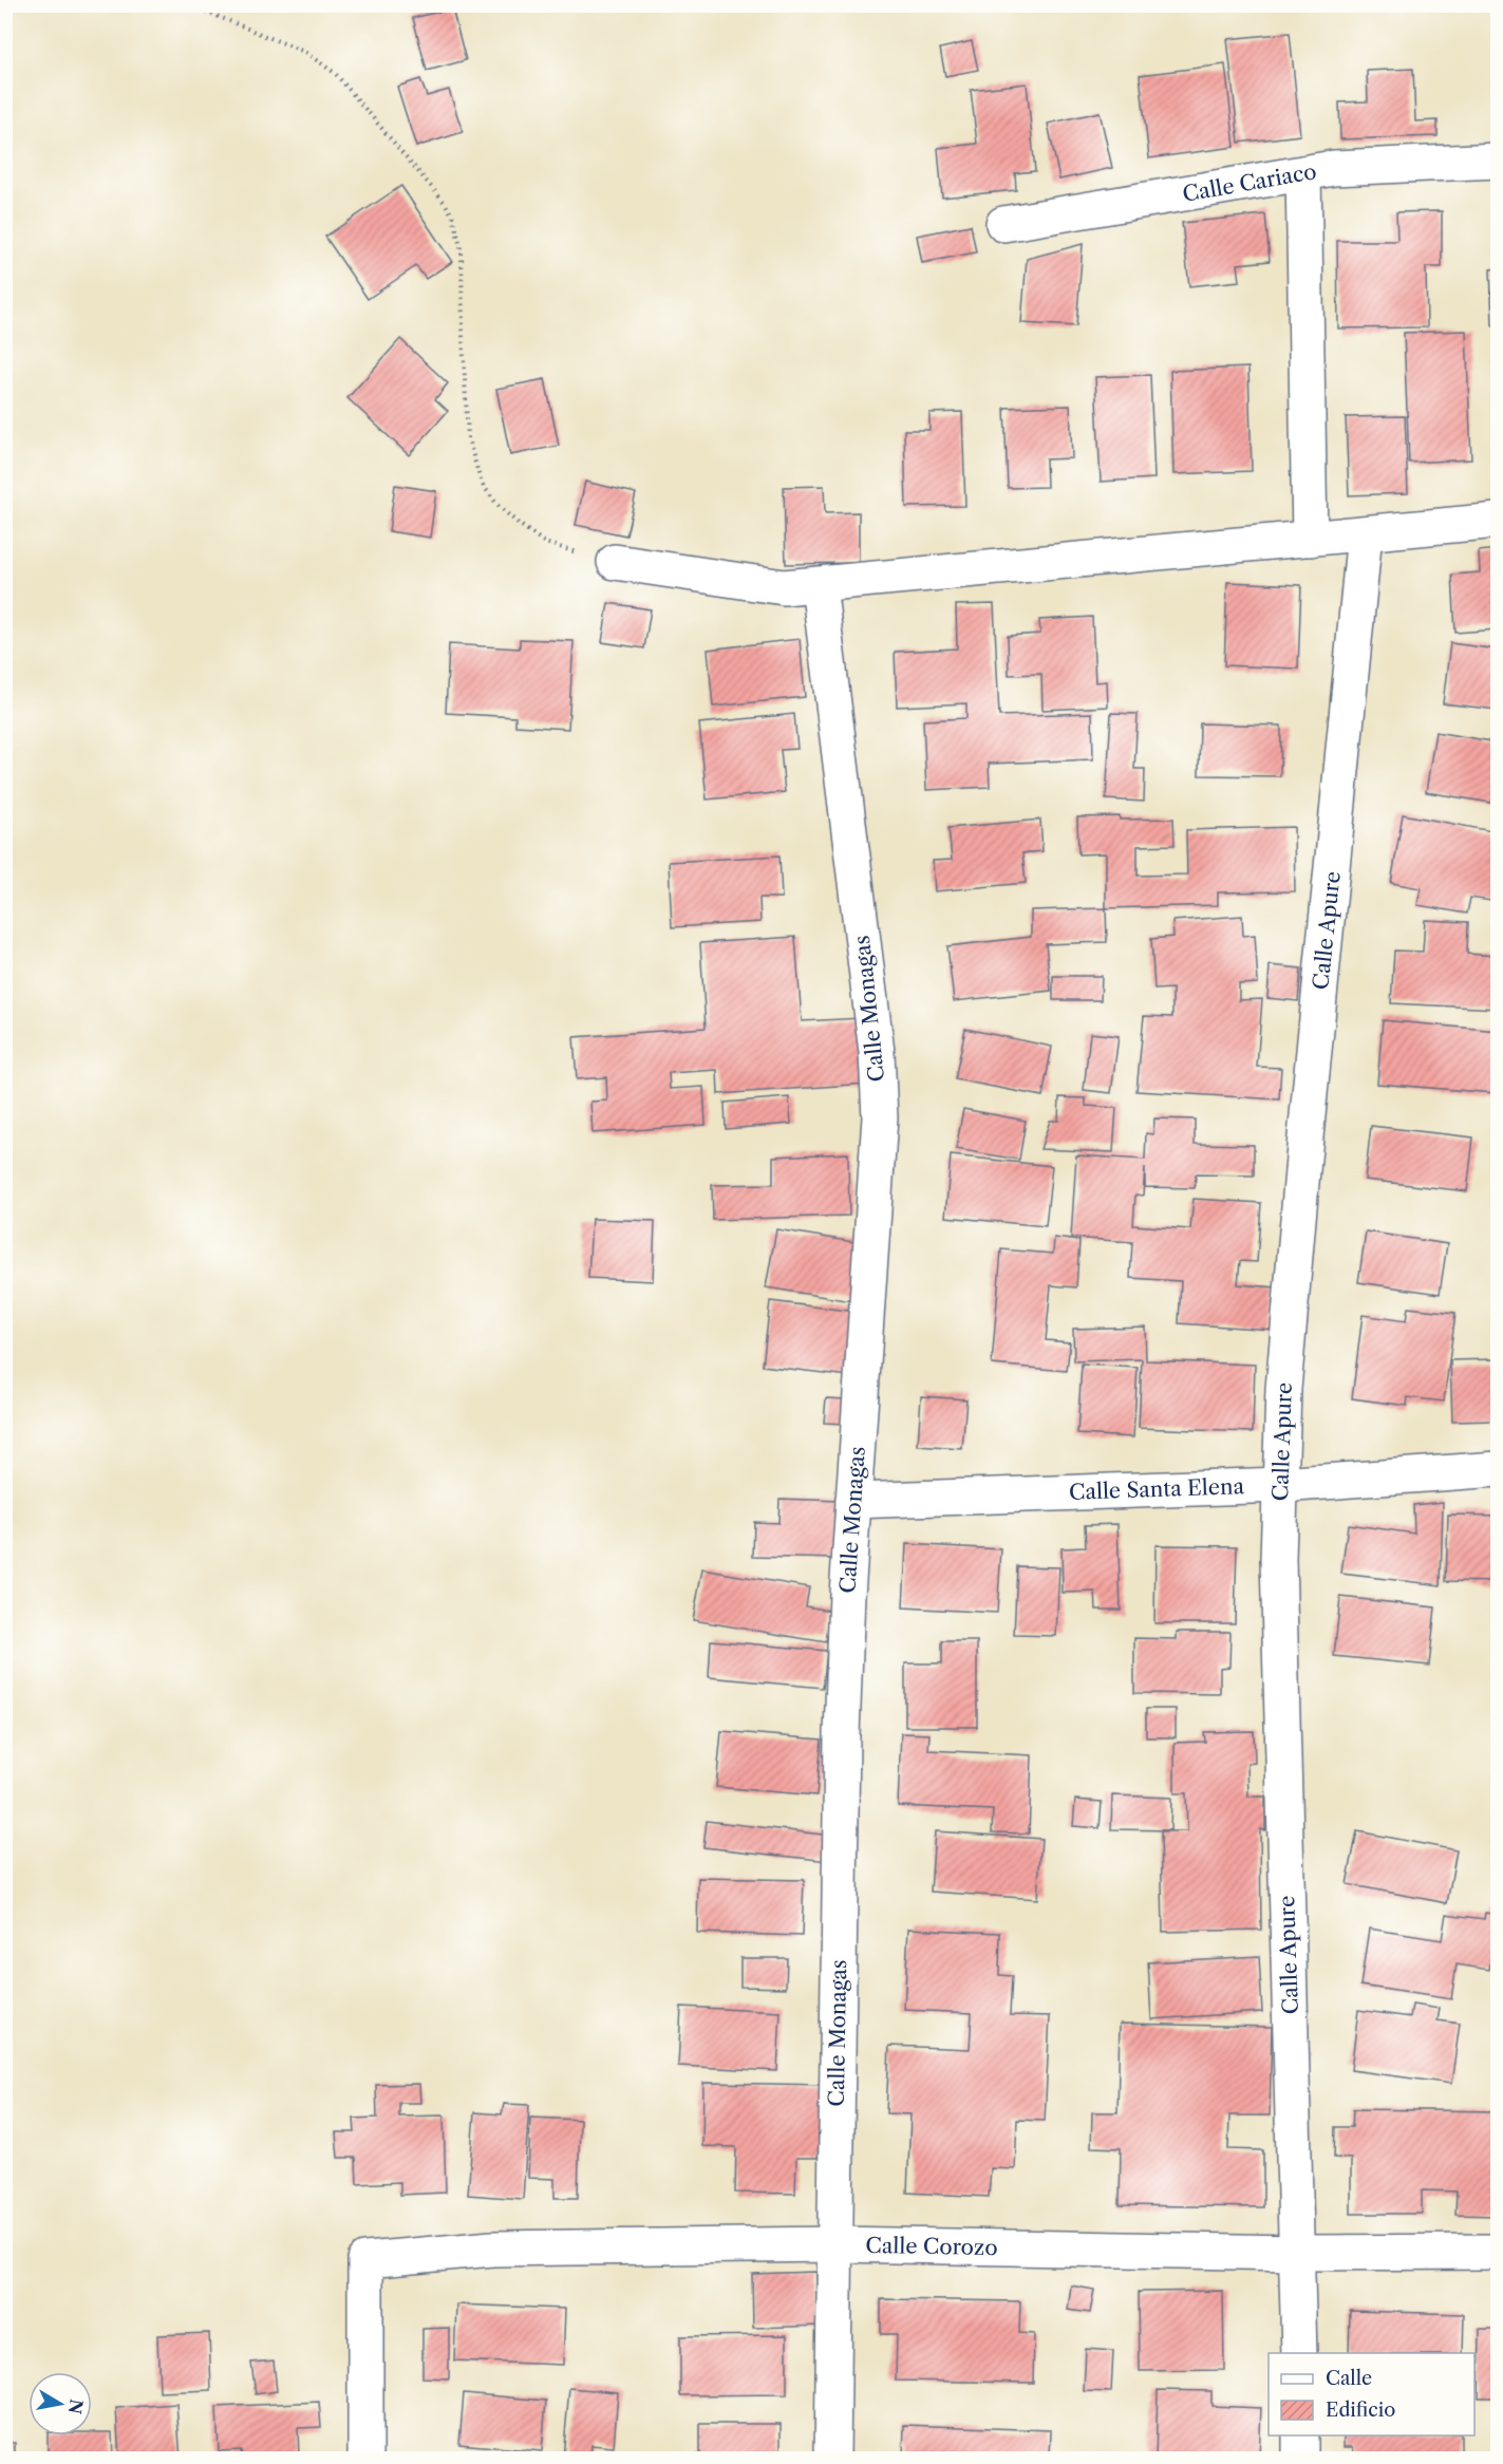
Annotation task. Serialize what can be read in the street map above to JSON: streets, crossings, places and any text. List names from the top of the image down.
{
  "streets": {
    "street": [
      "Calle Cariaco",
      "Calle Apure",
      "Calle Monagas",
      "Calle Santa Elena",
      "Calle Corozo"
    ]
  },
  "crossings": [
    ["Calle Apure", "Calle Santa Elena"],
    ["Calle Apure", "Calle Corozo"],
    ["Calle Monagas", "Calle Santa Elena"],
    ["Calle Monagas", "Calle Corozo"]
  ],
  "legend": ["Calle", "Edificio"],
  "north": "right"
}
